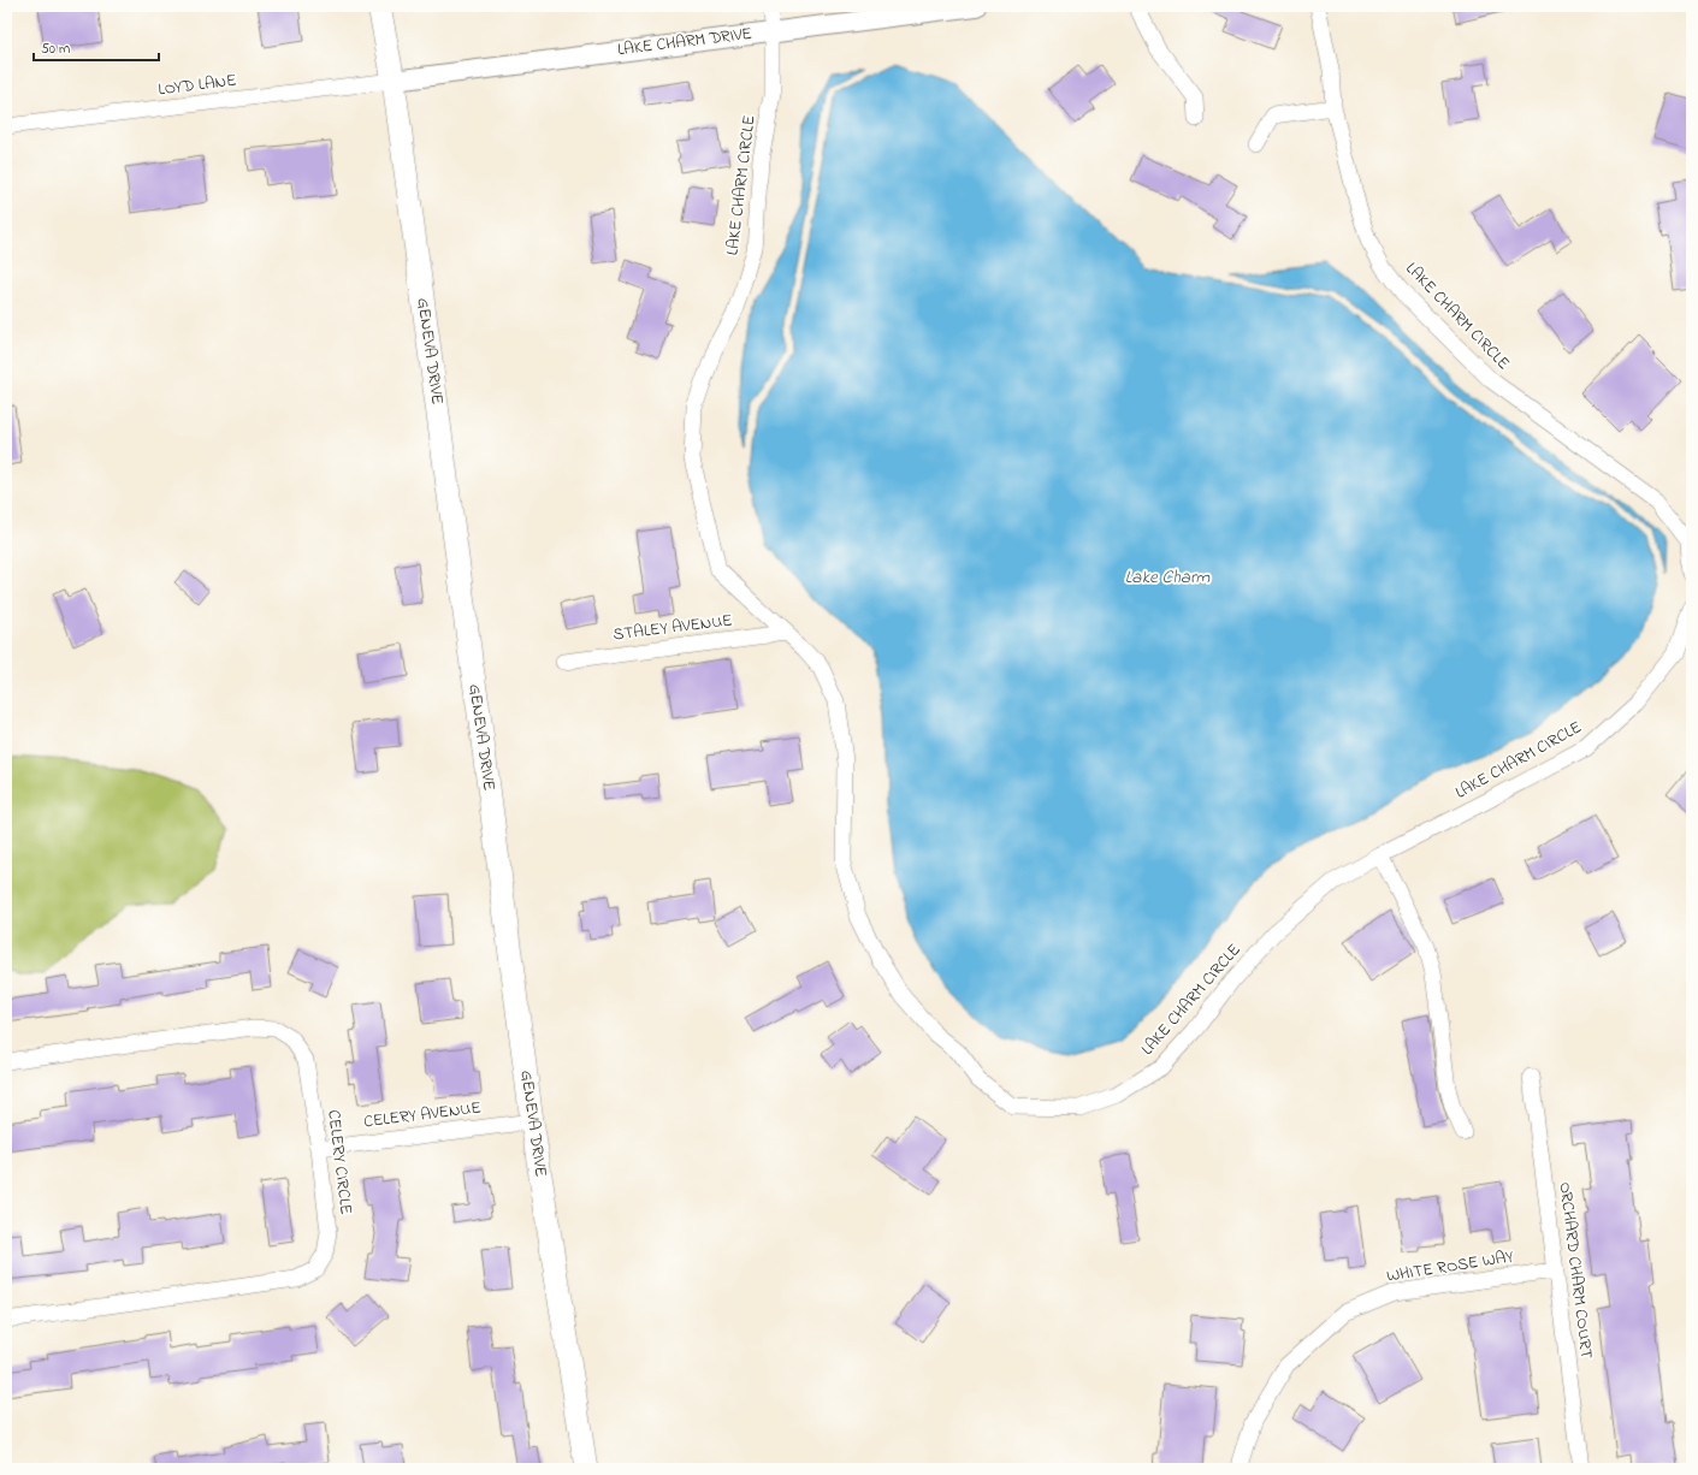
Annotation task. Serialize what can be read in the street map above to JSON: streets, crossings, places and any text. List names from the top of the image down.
{
  "streets": {
    "main road": ["GENEVA DRIVE"],
    "street": [
      "LAKE CHARM DRIVE",
      "LOYD LANE",
      "LAKE CHARM CIRCLE",
      "STALEY AVENUE",
      "CELERY AVENUE",
      "CELERY CIRCLE",
      "WHITE ROSE WAY",
      "ORCHARD CHARM COURT"
    ]
  },
  "crossings": [
    ["LAKE CHARM DRIVE", "LOYD LANE"],
    ["LAKE CHARM DRIVE", "LAKE CHARM CIRCLE"],
    ["LAKE CHARM DRIVE", "GENEVA DRIVE"],
    ["LOYD LANE", "GENEVA DRIVE"],
    ["LAKE CHARM CIRCLE", "STALEY AVENUE"],
    ["GENEVA DRIVE", "CELERY AVENUE"],
    ["CELERY AVENUE", "CELERY CIRCLE"],
    ["WHITE ROSE WAY", "ORCHARD CHARM COURT"]
  ],
  "water": ["Lake Charm"],
  "scale_bar": "50 m"
}
